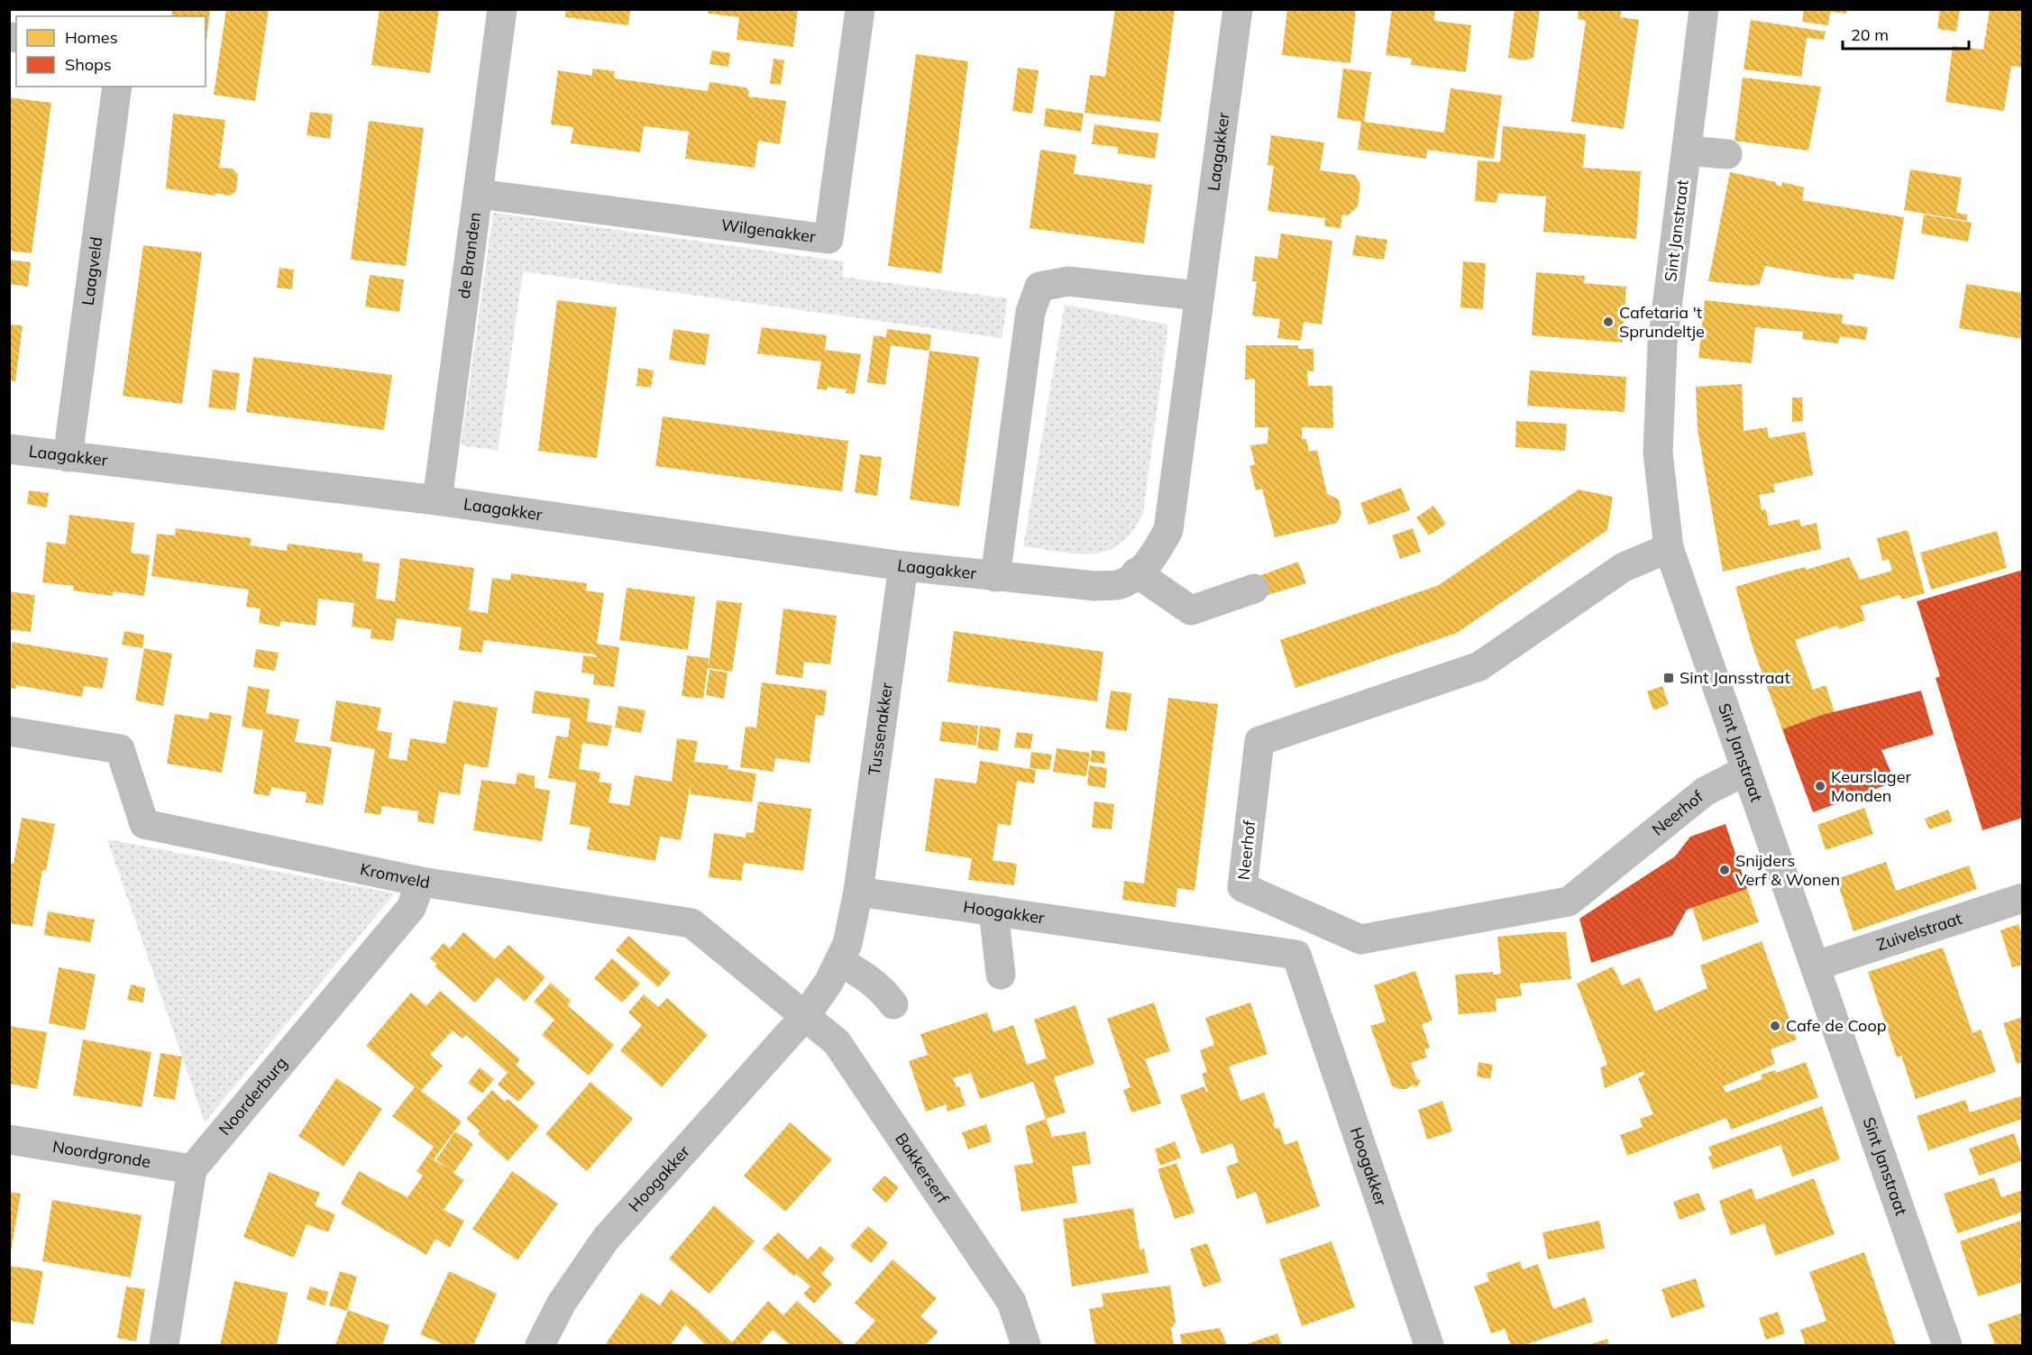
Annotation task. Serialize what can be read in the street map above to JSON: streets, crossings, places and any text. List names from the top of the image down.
{
  "streets": {
    "street": [
      "Laagakker",
      "Wilgenakker",
      "Sint Janstraat",
      "de Branden",
      "Laagveld",
      "Tussenakker",
      "Neerhof",
      "Kromveld",
      "Hoogakker",
      "Zuivelstraat",
      "Noorderburg",
      "Noordgronde",
      "Bakkerserf"
    ]
  },
  "crossings": [
    ["Laagakker", "de Branden"],
    ["Laagakker", "Laagveld"],
    ["Laagakker", "Tussenakker"],
    ["Wilgenakker", "de Branden"],
    ["Sint Janstraat", "Neerhof"],
    ["Sint Janstraat", "Zuivelstraat"],
    ["Tussenakker", "Hoogakker"],
    ["Kromveld", "Hoogakker"],
    ["Kromveld", "Noorderburg"],
    ["Kromveld", "Bakkerserf"],
    ["Hoogakker", "Bakkerserf"],
    ["Noorderburg", "Noordgronde"]
  ],
  "places": {
    "other": [
      "Cafetaria 't Sprundeltje",
      "Keurslager Monden",
      "Snijders Verf & Wonen",
      "Cafe de Coop"
    ],
    "transit": ["Sint Jansstraat"]
  },
  "legend": ["Homes", "Shops"],
  "scale_bar": "20 m"
}
